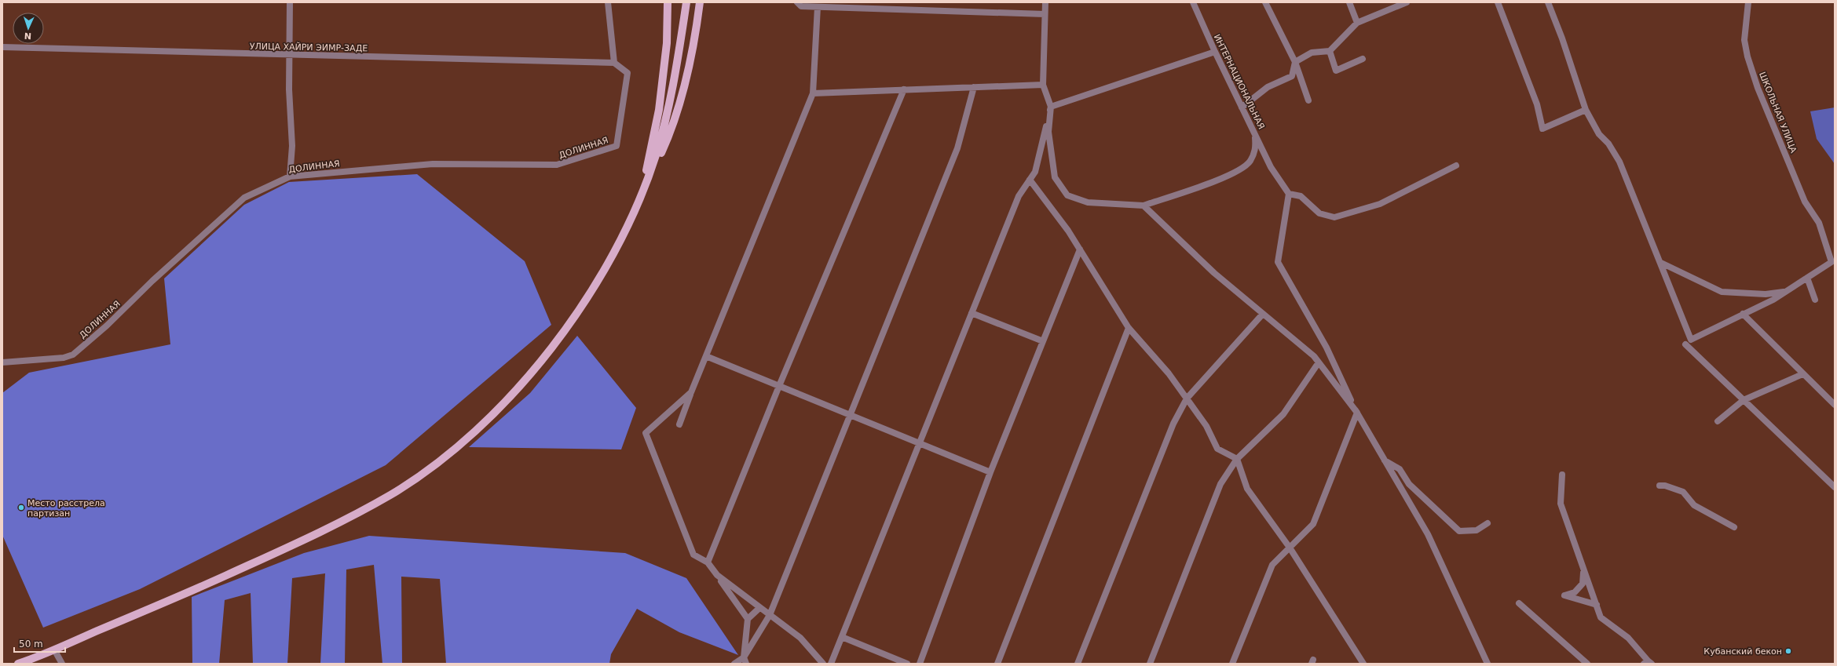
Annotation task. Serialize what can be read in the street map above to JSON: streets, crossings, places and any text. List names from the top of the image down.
{
  "streets": {
    "street": [
      "УЛИЦА ХАЙРИ ЭИМР-ЗАДЕ",
      "ИНТЕРНАЦИОНАЛЬНАЯ",
      "ШКОЛЬНАЯ УЛИЦА",
      "ДОЛИННАЯ"
    ]
  },
  "crossings": [
    ["УЛИЦА ХАЙРИ ЭИМР-ЗАДЕ", "ДОЛИННАЯ"]
  ],
  "places": ["Место расстрела партизан", "Кубанский бекон"],
  "scale_bar": "50 m",
  "north": "bottom"
}
